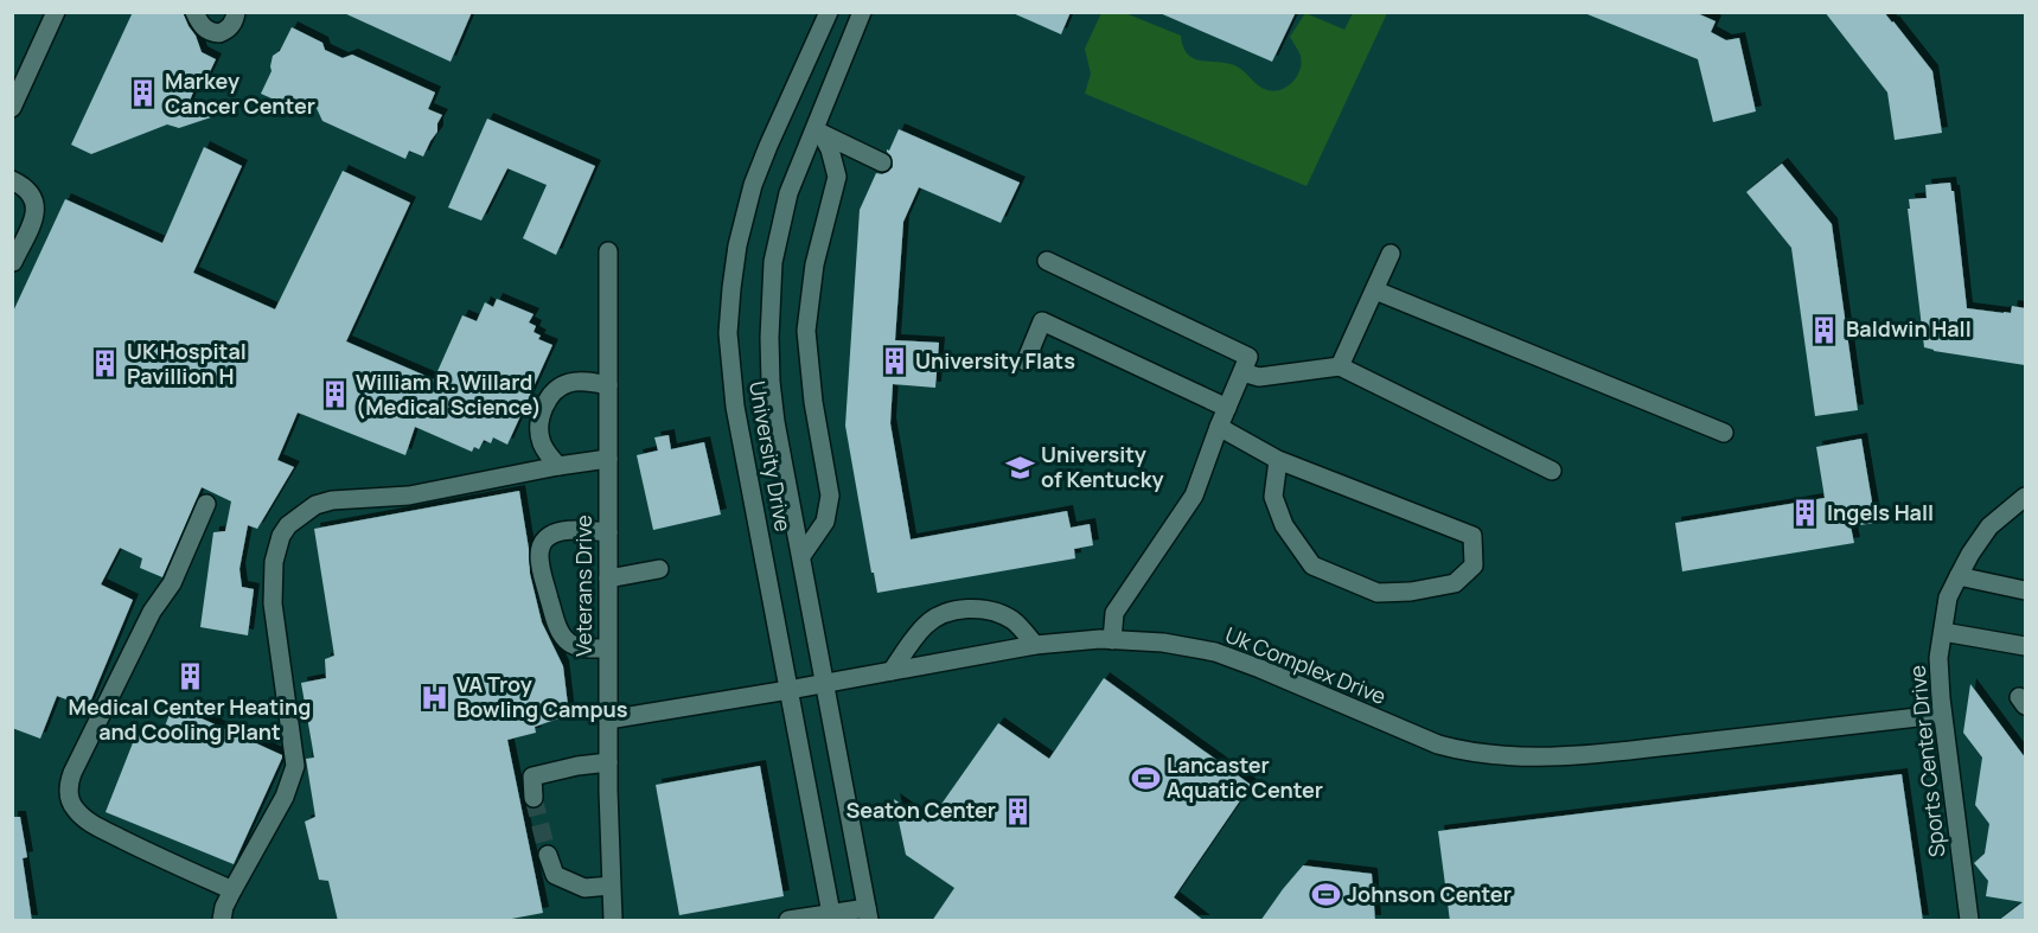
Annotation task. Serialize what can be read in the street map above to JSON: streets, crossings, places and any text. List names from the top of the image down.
{
  "streets": {
    "street": [
      "University Drive",
      "Veterans Drive",
      "Uk Complex Drive",
      "Sports Center Drive"
    ]
  },
  "crossings": [
    ["University Drive", "Uk Complex Drive"],
    ["Veterans Drive", "Uk Complex Drive"],
    ["Uk Complex Drive", "Sports Center Drive"]
  ],
  "places": {
    "building": [
      "Markey Cancer Center",
      "Baldwin Hall",
      "University Flats",
      "UK Hospital Pavillion H",
      "William R. Willard (Medical Science)",
      "Ingels Hall",
      "Medical Center Heating and Cooling Plant",
      "Seaton Center"
    ],
    "school or university": ["University of Kentucky"],
    "hospital": ["VA Troy Bowling Campus"],
    "sports": ["Lancaster Aquatic Center", "Johnson Center"]
  }
}
